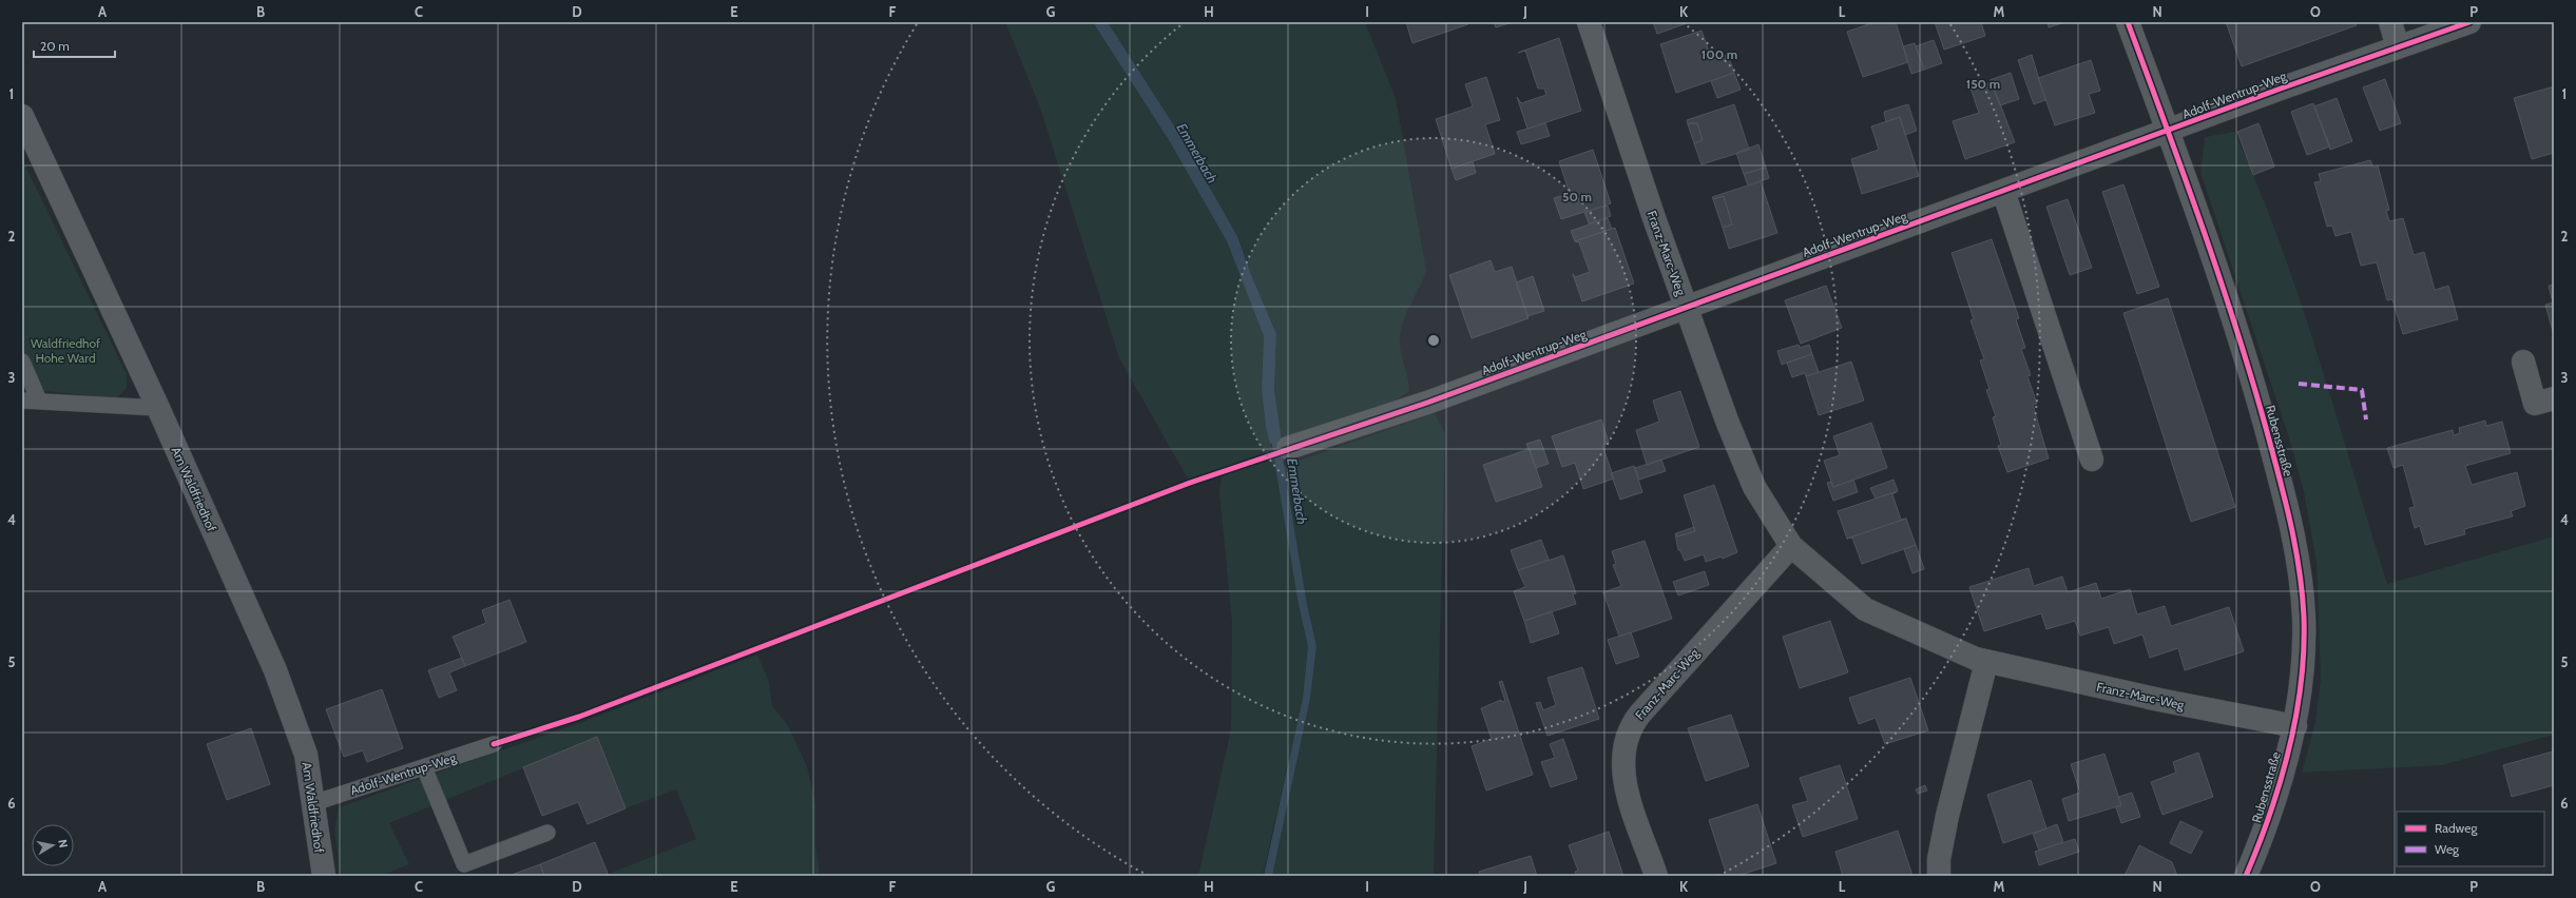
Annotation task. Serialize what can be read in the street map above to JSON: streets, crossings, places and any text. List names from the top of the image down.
{
  "streets": {
    "street": [
      "Adolf-Wentrup-Weg",
      "Franz-Marc-Weg",
      "Rubensstraße",
      "Am Waldfriedhof"
    ]
  },
  "crossings": [
    ["Adolf-Wentrup-Weg", "Franz-Marc-Weg"],
    ["Adolf-Wentrup-Weg", "Rubensstraße"],
    ["Adolf-Wentrup-Weg", "Am Waldfriedhof"],
    ["Franz-Marc-Weg", "Rubensstraße"]
  ],
  "water": ["Emmerbach"],
  "parks": ["Waldfriedhof Hohe Ward"],
  "legend": ["Radweg", "Weg"],
  "scale_bar": "20 m",
  "north": "right",
  "grid": {
    "columns": [
      "A",
      "B",
      "C",
      "D",
      "E",
      "F",
      "G",
      "H",
      "I",
      "J",
      "K",
      "L",
      "M",
      "N",
      "O",
      "P"
    ],
    "rows": [
      "1",
      "2",
      "3",
      "4",
      "5",
      "6"
    ]
  },
  "rings": ["100 m", "150 m", "50 m"]
}
